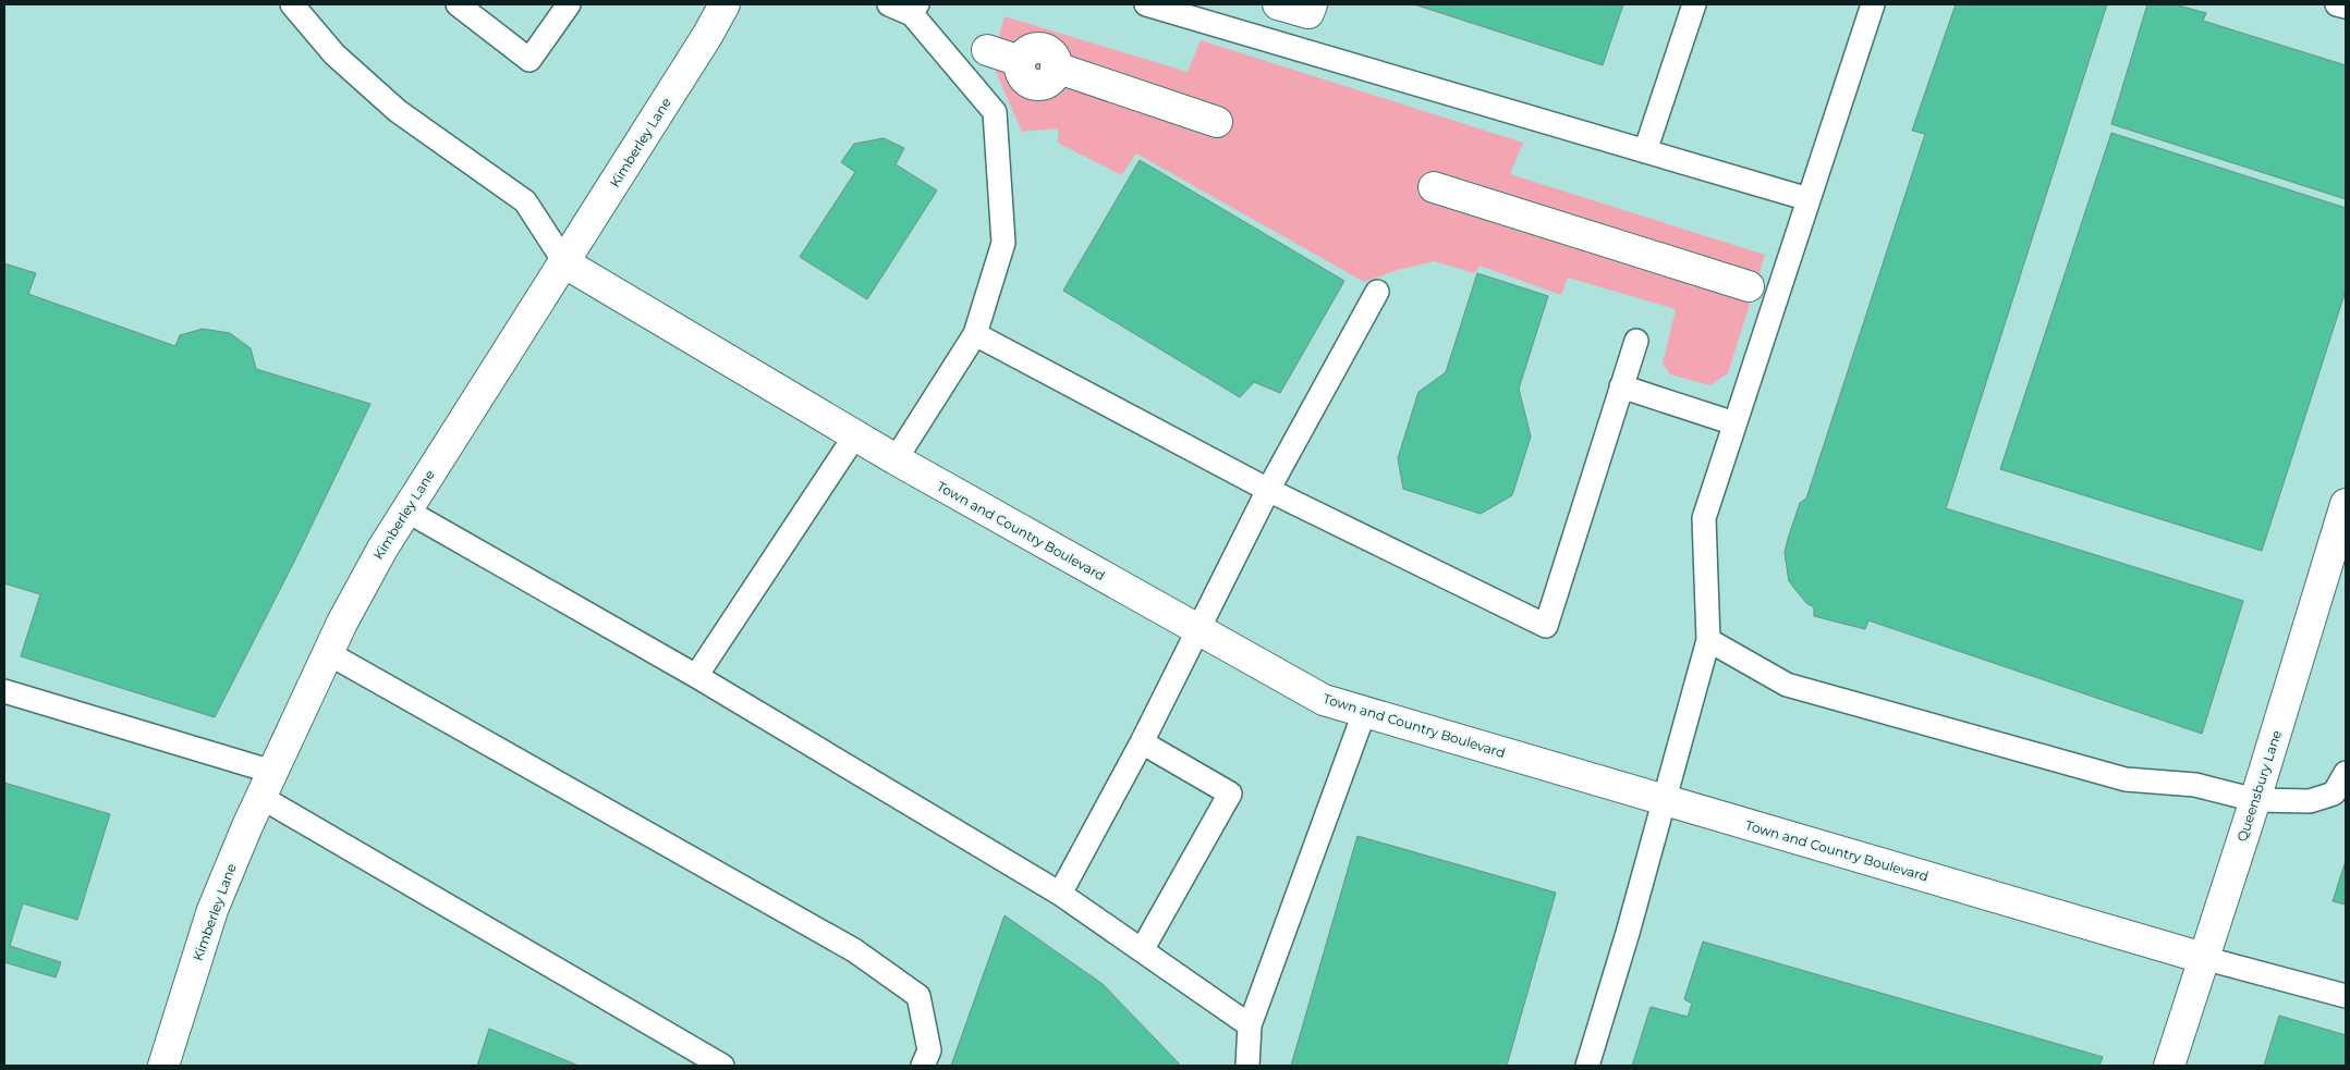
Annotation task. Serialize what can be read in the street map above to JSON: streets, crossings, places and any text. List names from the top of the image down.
{
  "streets": {
    "street": ["Kimberley Lane", "Town and Country Boulevard", "Queensbury Lane"]
  },
  "crossings": [
    ["Kimberley Lane", "Town and Country Boulevard"],
    ["Town and Country Boulevard", "Queensbury Lane"]
  ]
}
